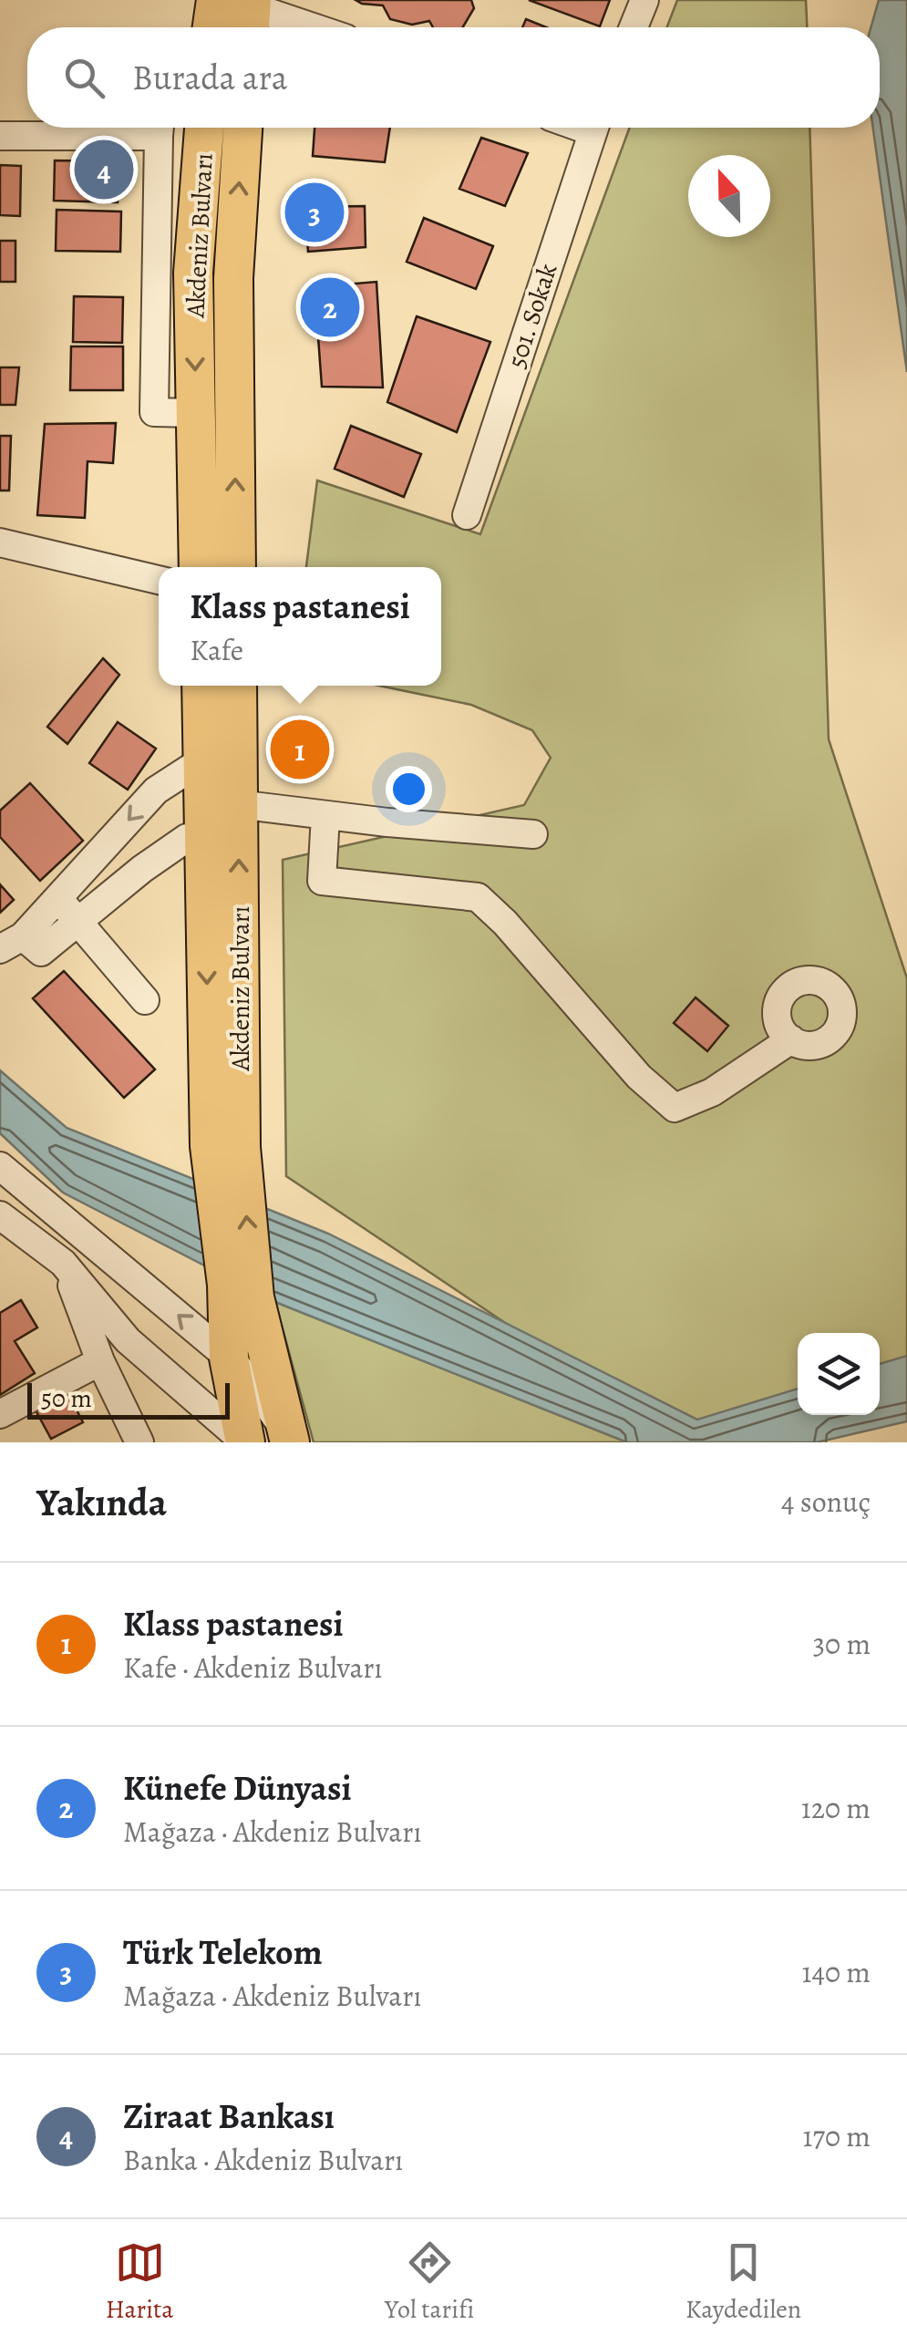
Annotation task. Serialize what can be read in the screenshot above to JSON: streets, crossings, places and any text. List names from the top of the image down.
{
  "streets": {
    "highway": ["Akdeniz Bulvarı"],
    "street": ["501. Sokak"]
  },
  "scale_bar": "50 m",
  "north": "top",
  "page": {
    "search": "Burada ara",
    "pins": [
      "4",
      "3",
      "2",
      "1"
    ],
    "popup": ["Klass pastanesi", "Kafe"],
    "scale": "50 m",
    "heading": ["Yakında", "4 sonuç"],
    "list": [
      {
        "mark": "1",
        "name": "Klass pastanesi",
        "note": "Kafe · Akdeniz Bulvarı",
        "value": "30 m"
      },
      {
        "mark": "2",
        "name": "Künefe Dünyasi",
        "note": "Mağaza · Akdeniz Bulvarı",
        "value": "120 m"
      },
      {
        "mark": "3",
        "name": "Türk Telekom",
        "note": "Mağaza · Akdeniz Bulvarı",
        "value": "140 m"
      },
      {
        "mark": "4",
        "name": "Ziraat Bankası",
        "note": "Banka · Akdeniz Bulvarı",
        "value": "170 m"
      }
    ],
    "nav": ["Harita", "Yol tarifi", "Kaydedilen"]
  }
}
